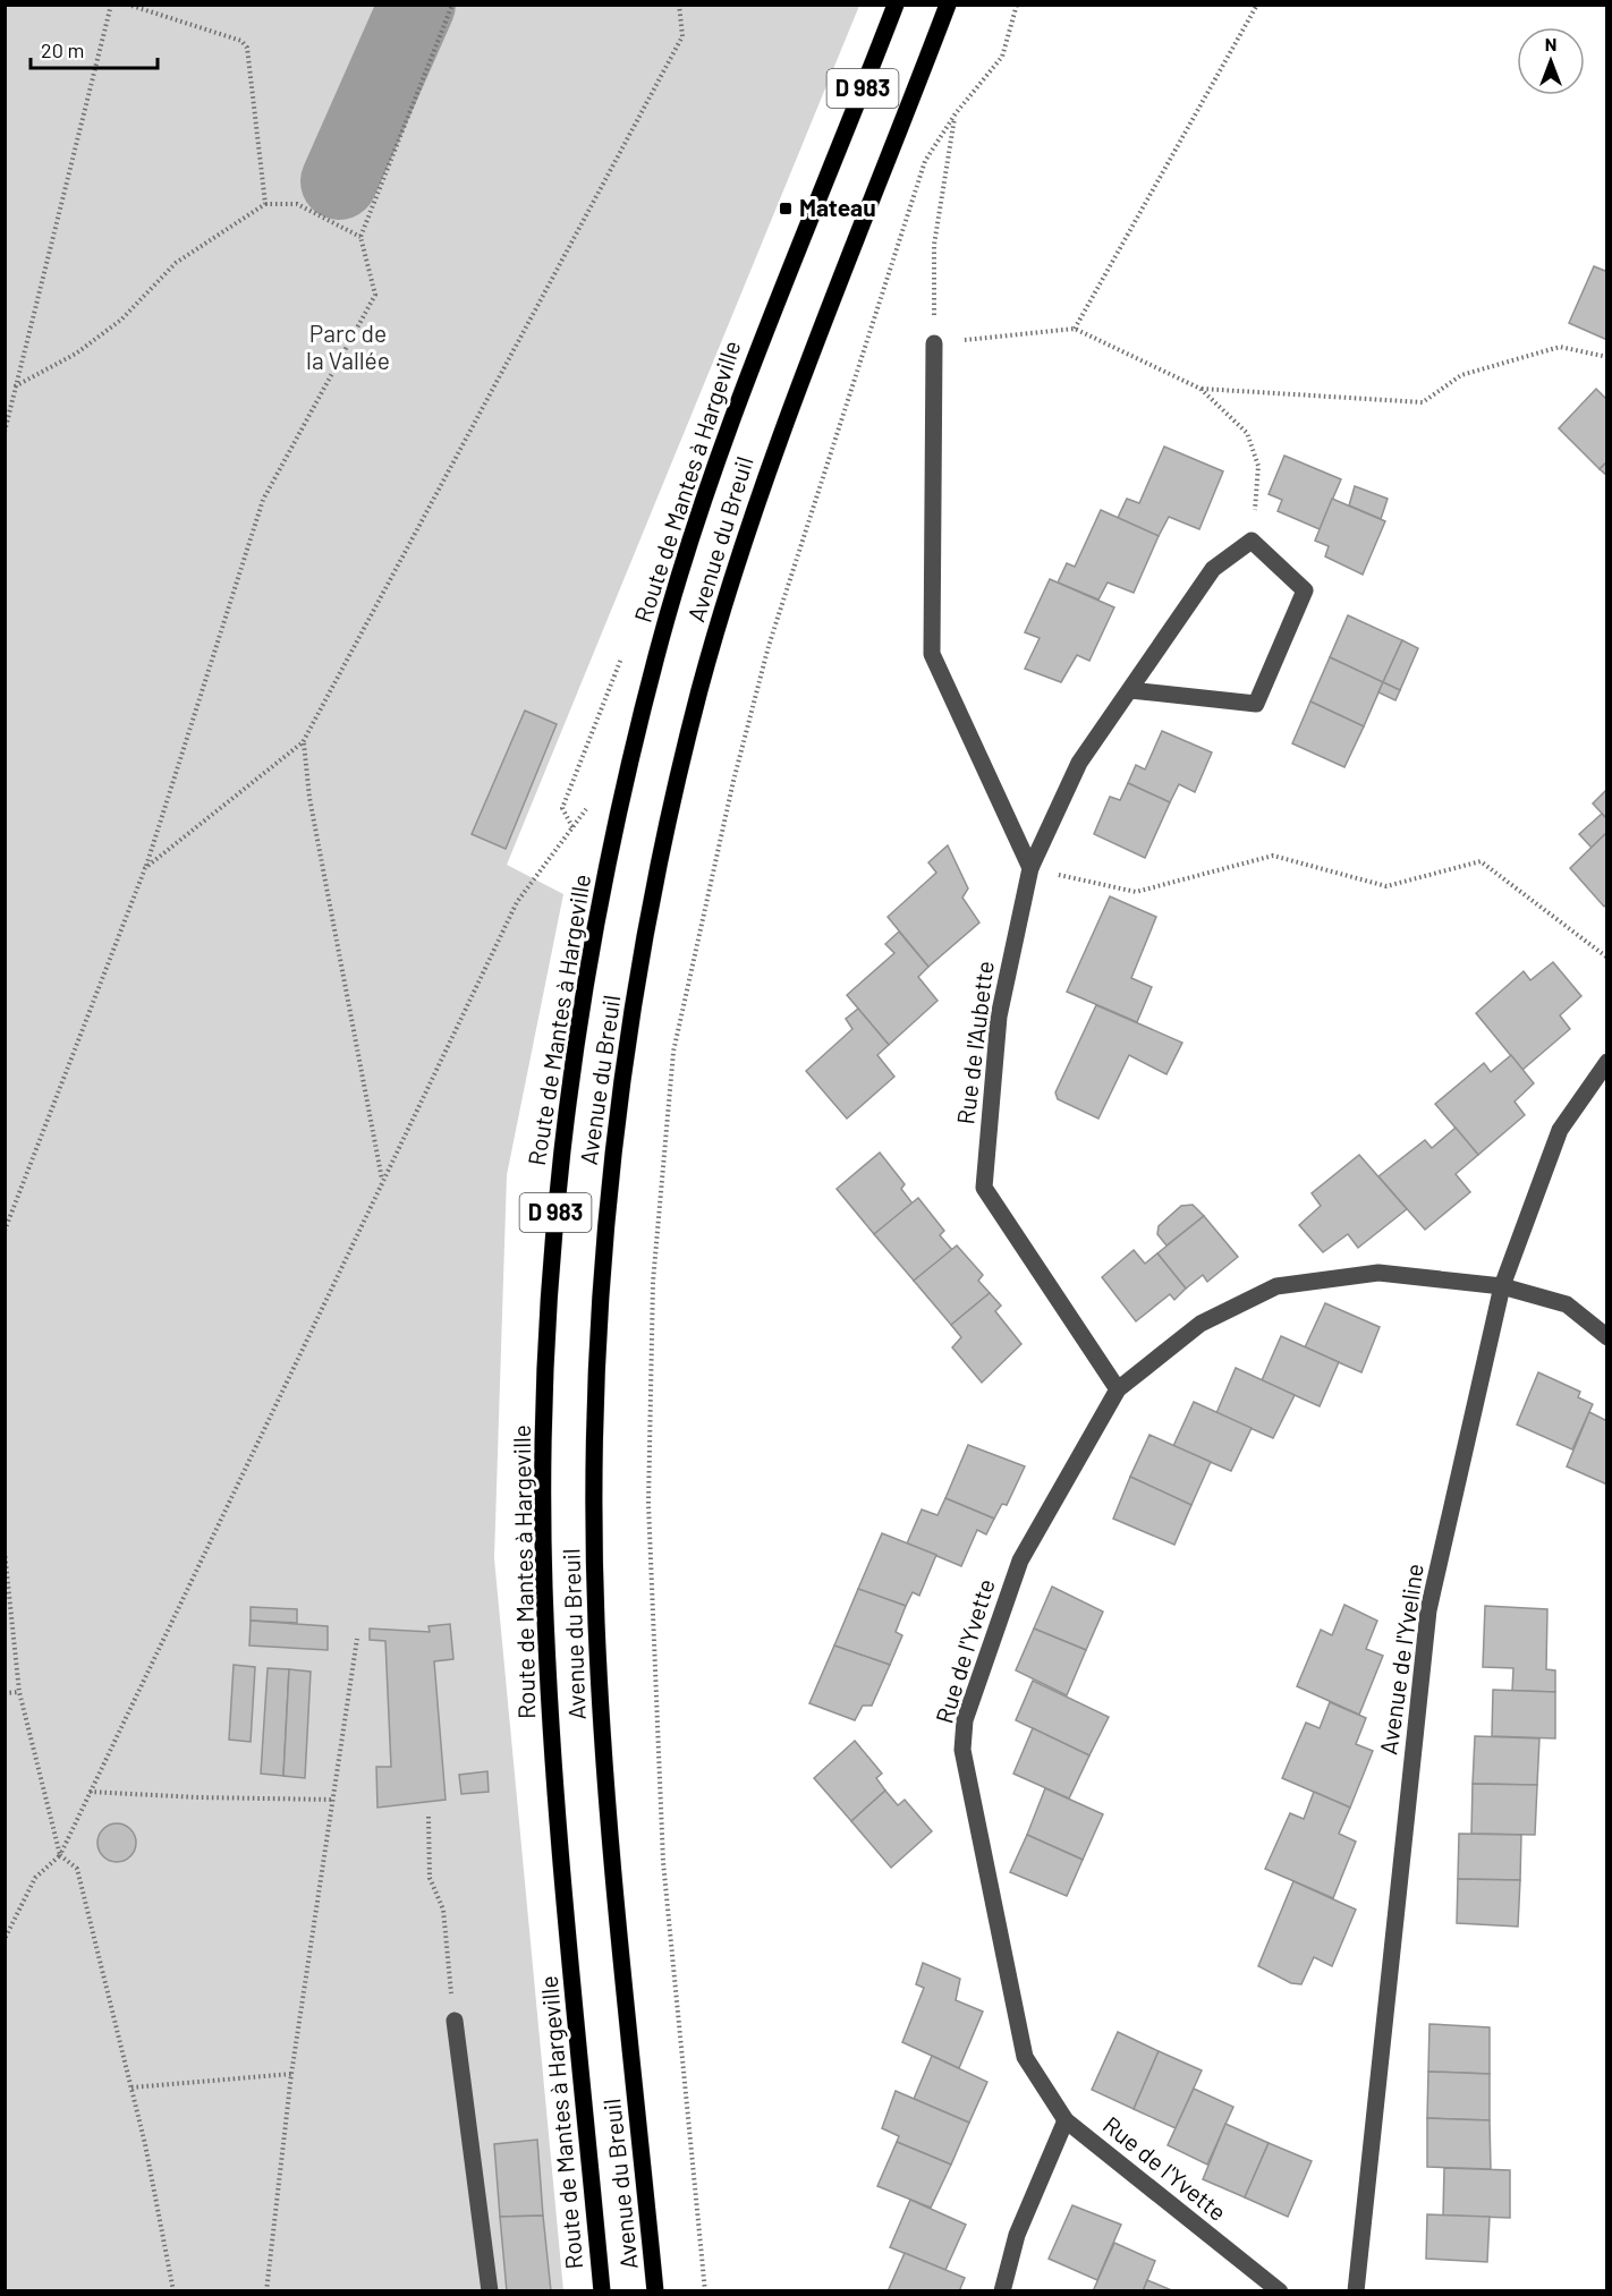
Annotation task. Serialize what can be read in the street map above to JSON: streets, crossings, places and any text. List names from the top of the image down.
{
  "streets": {
    "main road": ["D 983", "Route de Mantes à Hargeville", "Avenue du Breuil"],
    "street": ["Rue de l'Aubette", "Rue de l'Yvette", "Avenue de l'Yveline"]
  },
  "crossings": [
    ["Rue de l'Aubette", "Rue de l'Yvette"],
    ["Rue de l'Yvette", "Avenue de l'Yveline"]
  ],
  "parks": ["Parc de la Vallée"],
  "places": {
    "transit": ["Mateau"]
  },
  "scale_bar": "20 m",
  "north": "top"
}
